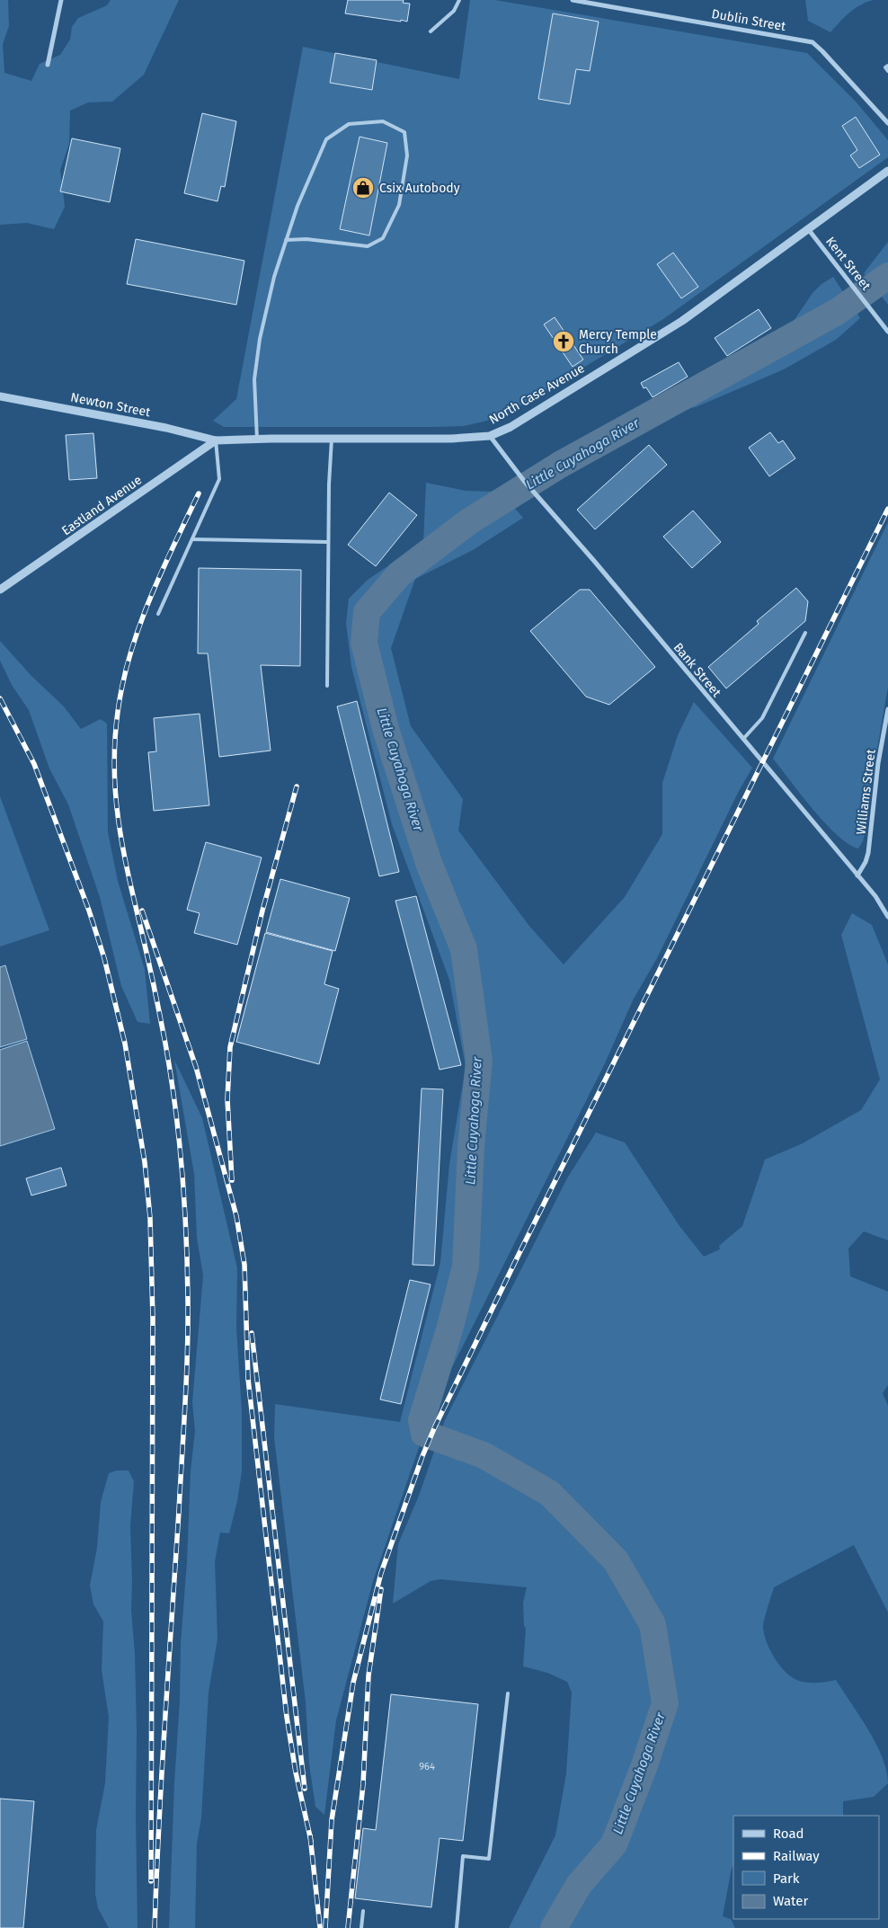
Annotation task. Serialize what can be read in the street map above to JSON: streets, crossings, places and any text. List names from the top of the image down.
{
  "streets": {
    "street": [
      "Dublin Street",
      "Kent Street",
      "North Case Avenue",
      "Newton Street",
      "Eastland Avenue",
      "Bank Street",
      "Williams Street"
    ]
  },
  "crossings": [
    ["Kent Street", "North Case Avenue"],
    ["North Case Avenue", "Newton Street"],
    ["North Case Avenue", "Eastland Avenue"],
    ["North Case Avenue", "Bank Street"],
    ["Newton Street", "Eastland Avenue"],
    ["Bank Street", "Williams Street"]
  ],
  "water": ["Little Cuyahoga River"],
  "places": {
    "shop": ["Csix Autobody"],
    "church": ["Mercy Temple Church"]
  },
  "house_numbers": ["964"],
  "legend": [
    "Road",
    "Railway",
    "Park",
    "Water"
  ]
}
